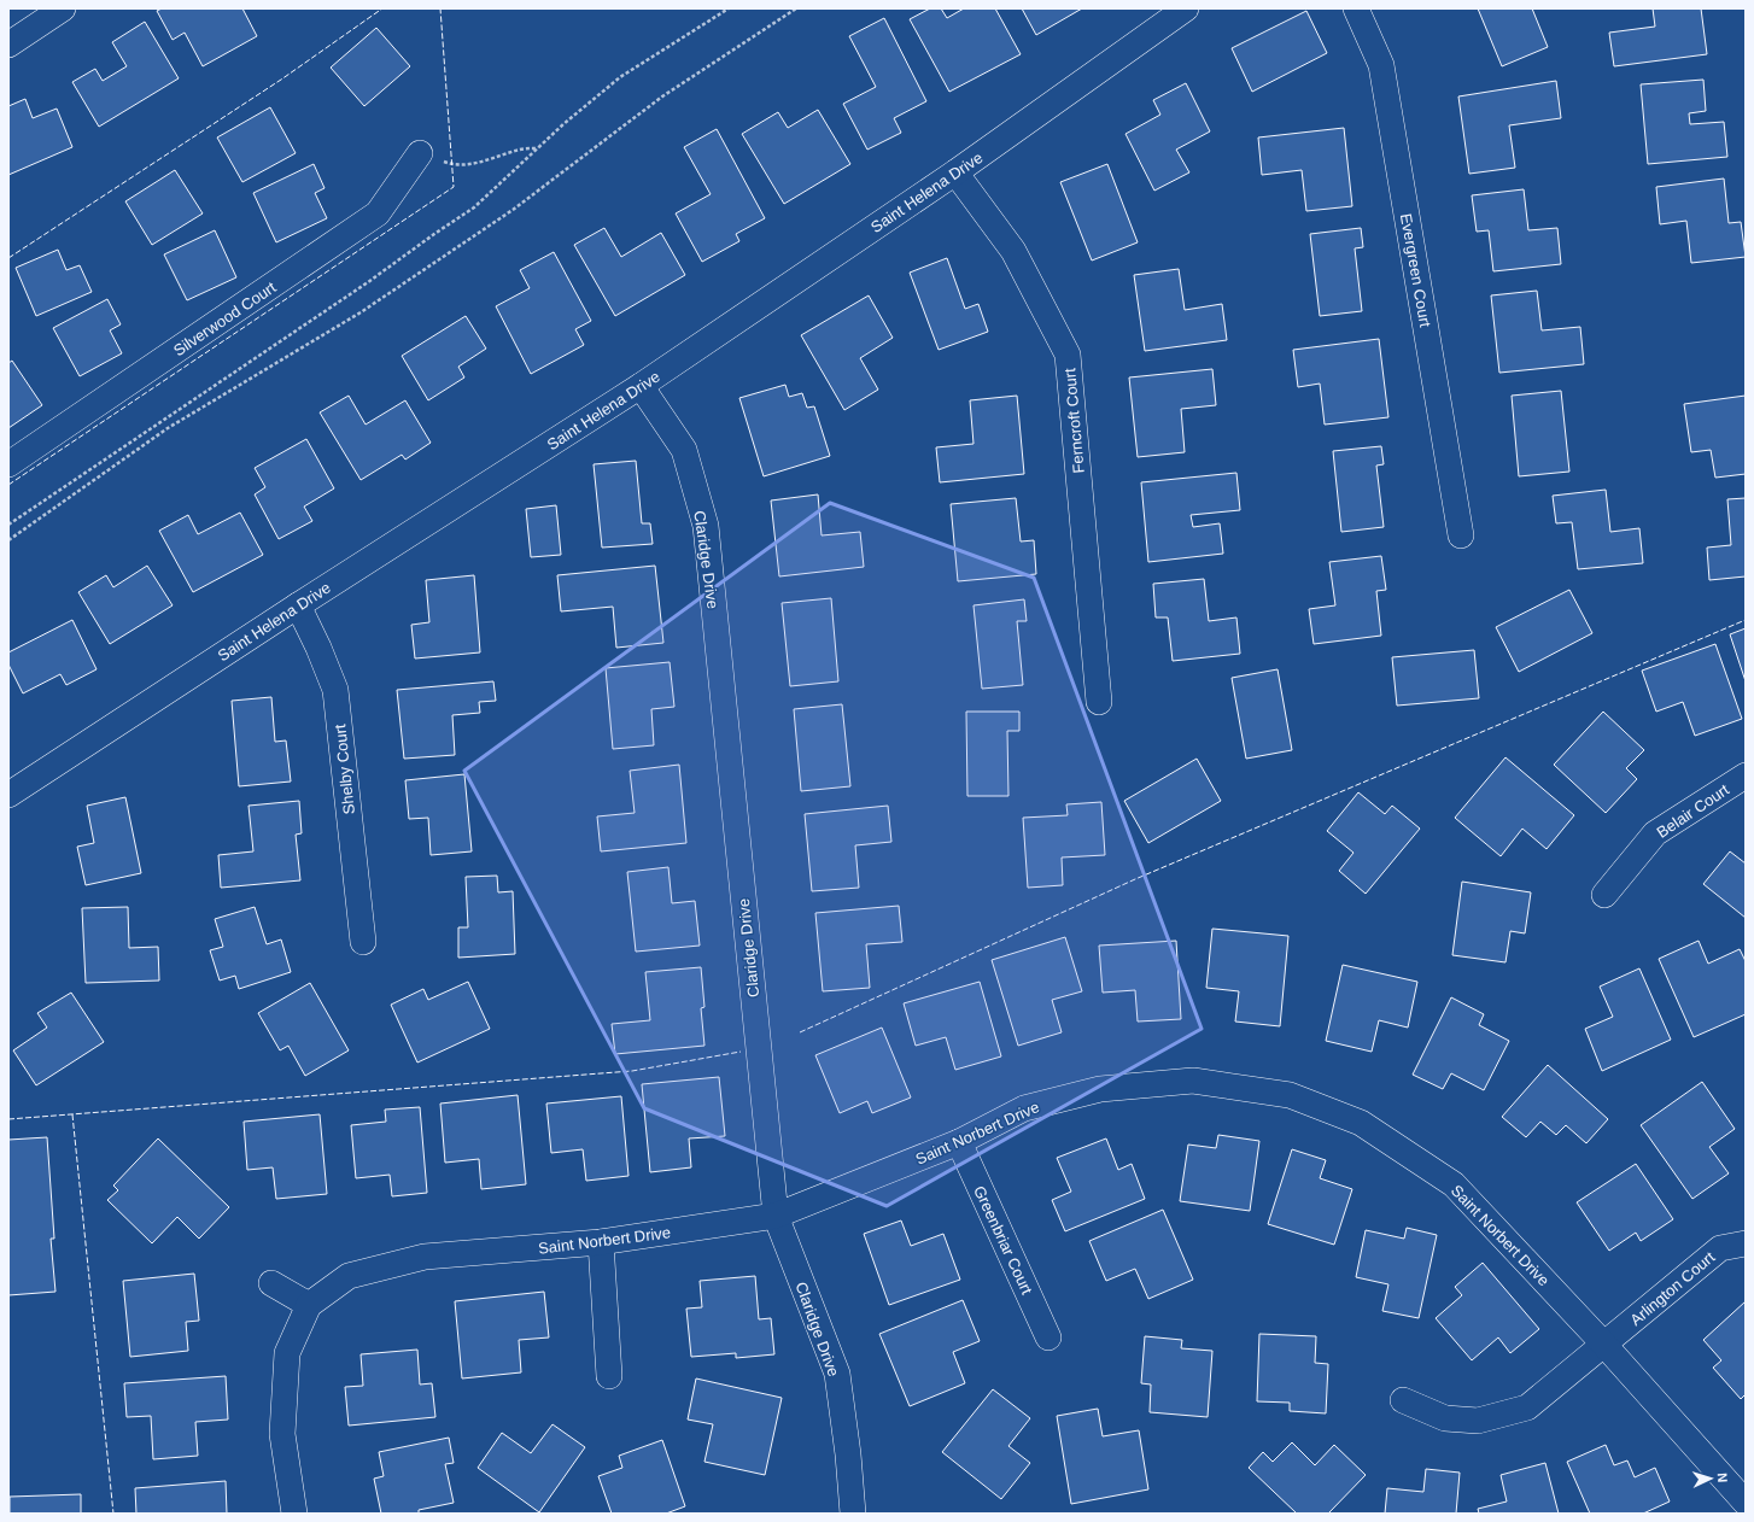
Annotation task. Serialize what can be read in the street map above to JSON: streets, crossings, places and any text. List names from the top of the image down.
{
  "streets": {
    "street": [
      "Saint Helena Drive",
      "Evergreen Court",
      "Silverwood Court",
      "Ferncroft Court",
      "Claridge Drive",
      "Shelby Court",
      "Belair Court",
      "Saint Norbert Drive",
      "Greenbriar Court",
      "Arlington Court"
    ]
  },
  "crossings": [
    ["Saint Helena Drive", "Ferncroft Court"],
    ["Saint Helena Drive", "Claridge Drive"],
    ["Saint Helena Drive", "Shelby Court"],
    ["Claridge Drive", "Saint Norbert Drive"],
    ["Saint Norbert Drive", "Greenbriar Court"],
    ["Saint Norbert Drive", "Arlington Court"]
  ],
  "north": "right"
}
